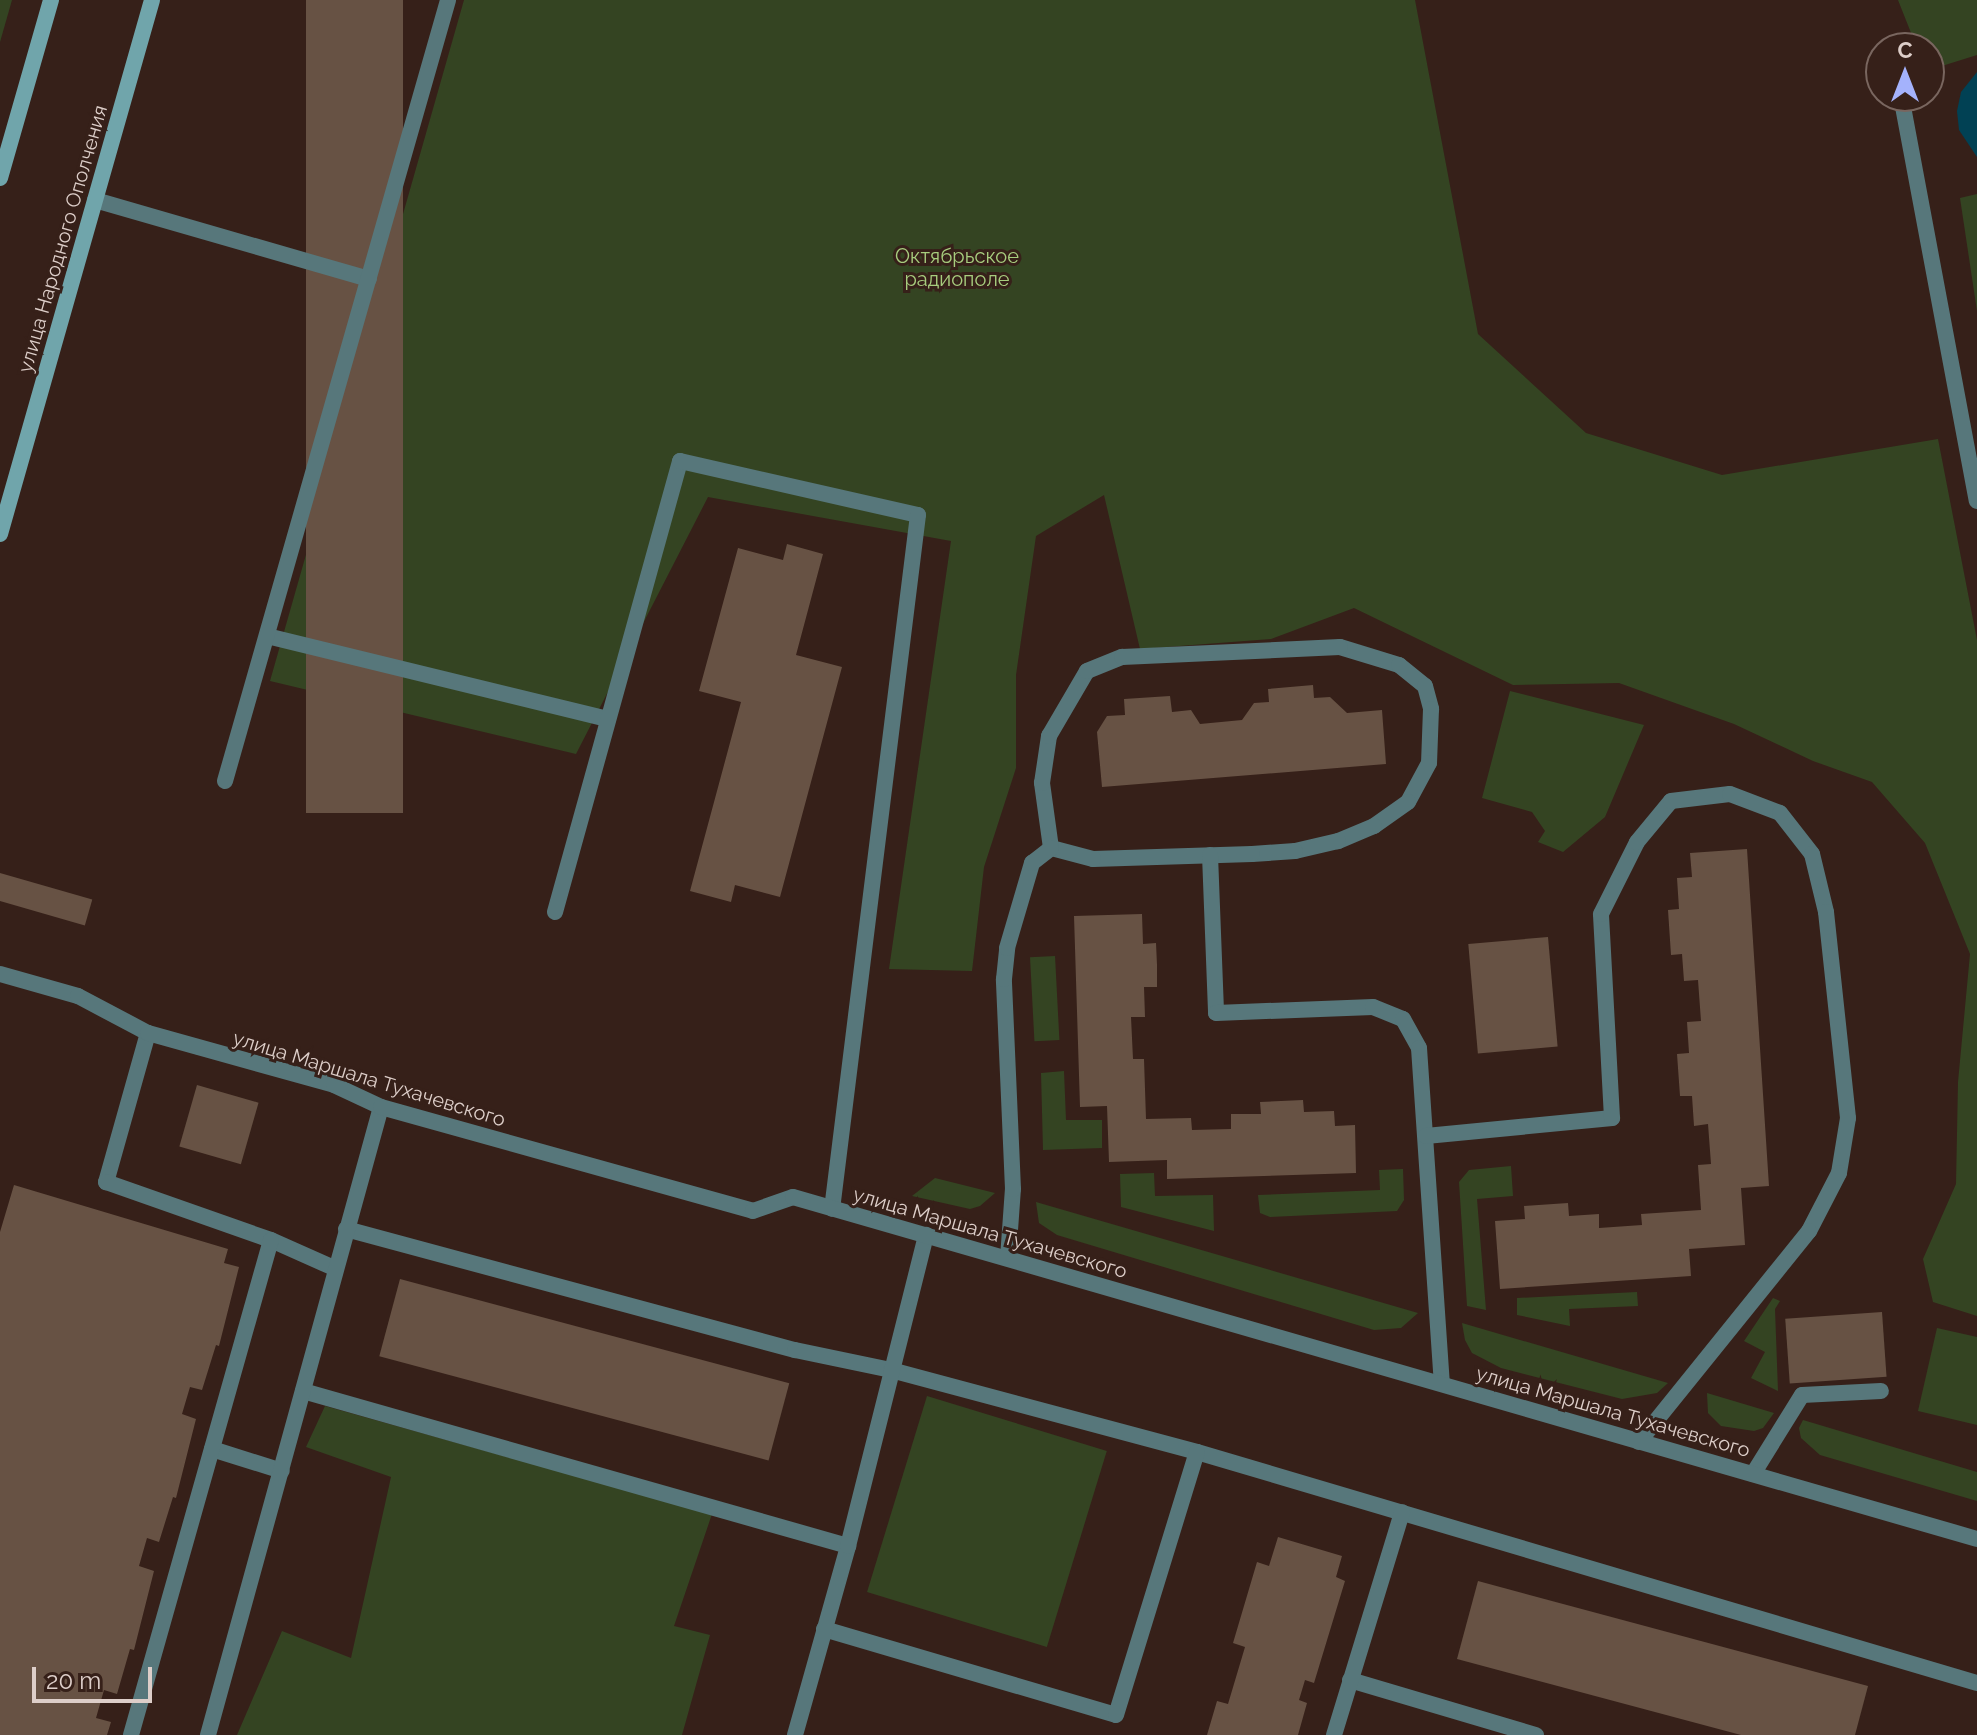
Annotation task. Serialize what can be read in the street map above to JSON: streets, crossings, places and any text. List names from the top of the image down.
{
  "streets": {
    "main road": ["улица Народного Ополчения"],
    "street": ["улица Маршала Тухачевского"]
  },
  "parks": ["Октябрьское радиополе"],
  "scale_bar": "20 m",
  "north": "top"
}
